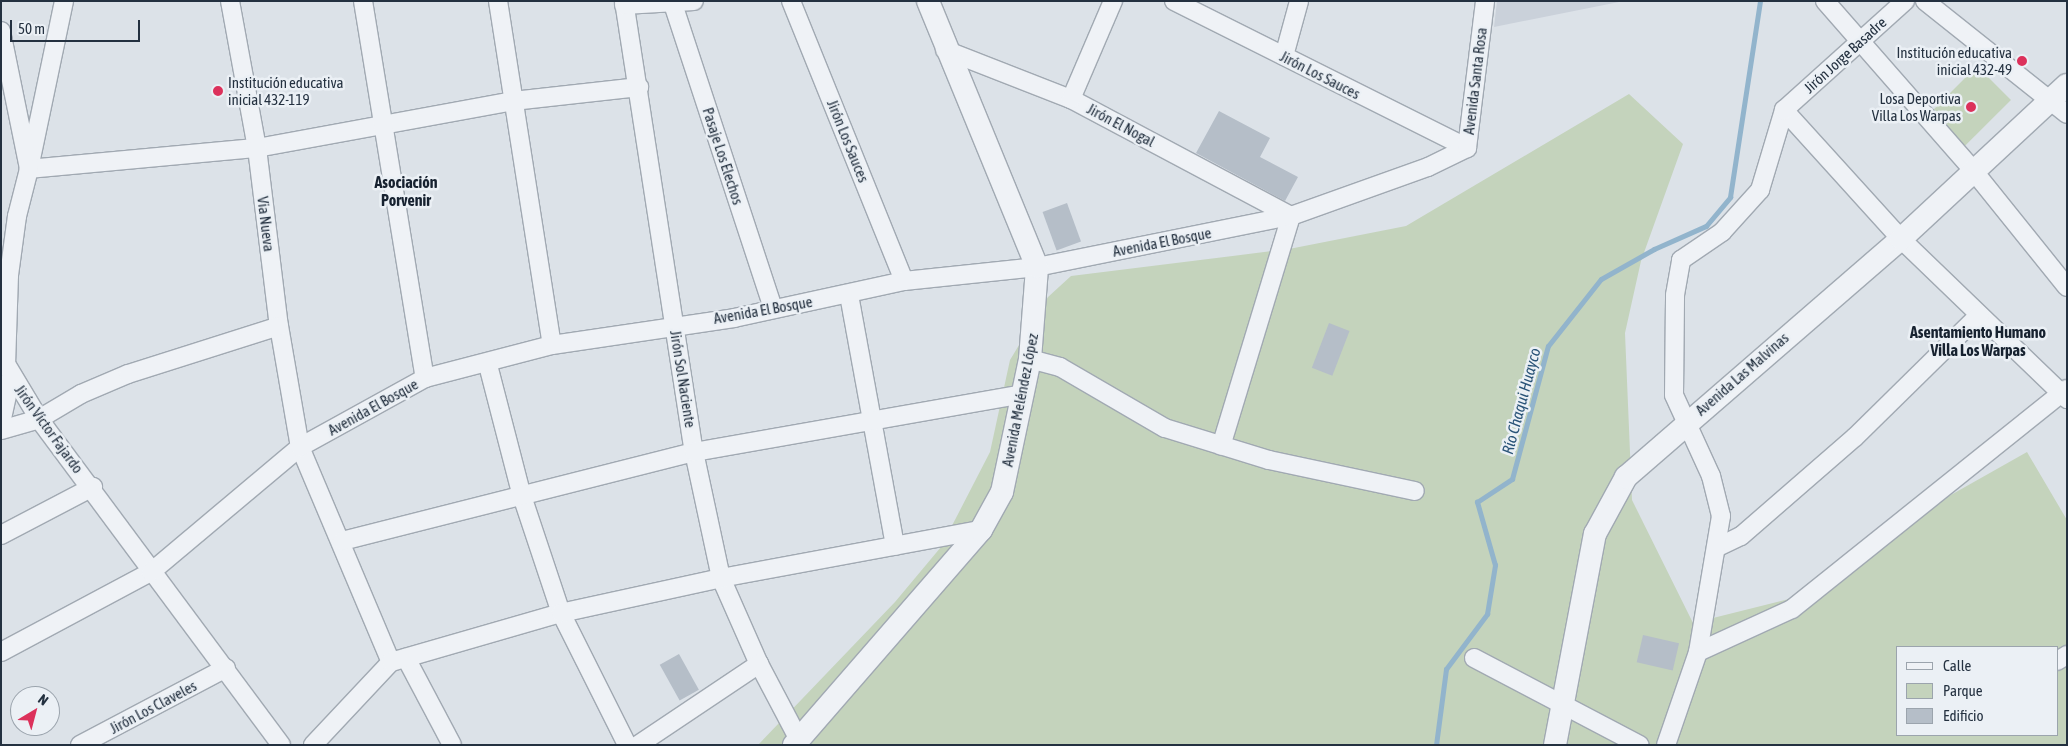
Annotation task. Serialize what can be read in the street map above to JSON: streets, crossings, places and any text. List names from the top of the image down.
{
  "streets": {
    "street": [
      "Jirón Jorge Basadre",
      "Jirón Los Sauces",
      "Avenida Santa Rosa",
      "Jirón El Nogal",
      "Pasaje Los Elechos",
      "Via Nueva",
      "Avenida El Bosque",
      "Avenida Las Malvinas",
      "Jirón Sol Naciente",
      "Avenida Meléndez López",
      "Jirón Víctor Fajardo",
      "Jirón Los Claveles"
    ]
  },
  "crossings": [
    ["Jirón Los Sauces", "Avenida Santa Rosa"],
    ["Jirón Los Sauces", "Avenida El Bosque"],
    ["Avenida Santa Rosa", "Avenida El Bosque"],
    ["Jirón El Nogal", "Avenida El Bosque"],
    ["Jirón El Nogal", "Avenida Meléndez López"],
    ["Pasaje Los Elechos", "Avenida El Bosque"],
    ["Via Nueva", "Avenida El Bosque"],
    ["Avenida El Bosque", "Jirón Sol Naciente"],
    ["Avenida El Bosque", "Avenida Meléndez López"],
    ["Avenida El Bosque", "Jirón Víctor Fajardo"],
    ["Jirón Sol Naciente", "Avenida Meléndez López"],
    ["Jirón Víctor Fajardo", "Jirón Los Claveles"]
  ],
  "districts": ["Asociación Porvenir", "Asentamiento Humano Villa Los Warpas"],
  "water": ["Río Chaqui Huayco"],
  "places": ["Institución educativa inicial 432-49", "Institución educativa inicial 432-119", "Losa Deportiva Villa Los Warpas"],
  "legend": ["Calle", "Parque", "Edificio"],
  "scale_bar": "50 m",
  "north": "top right"
}
